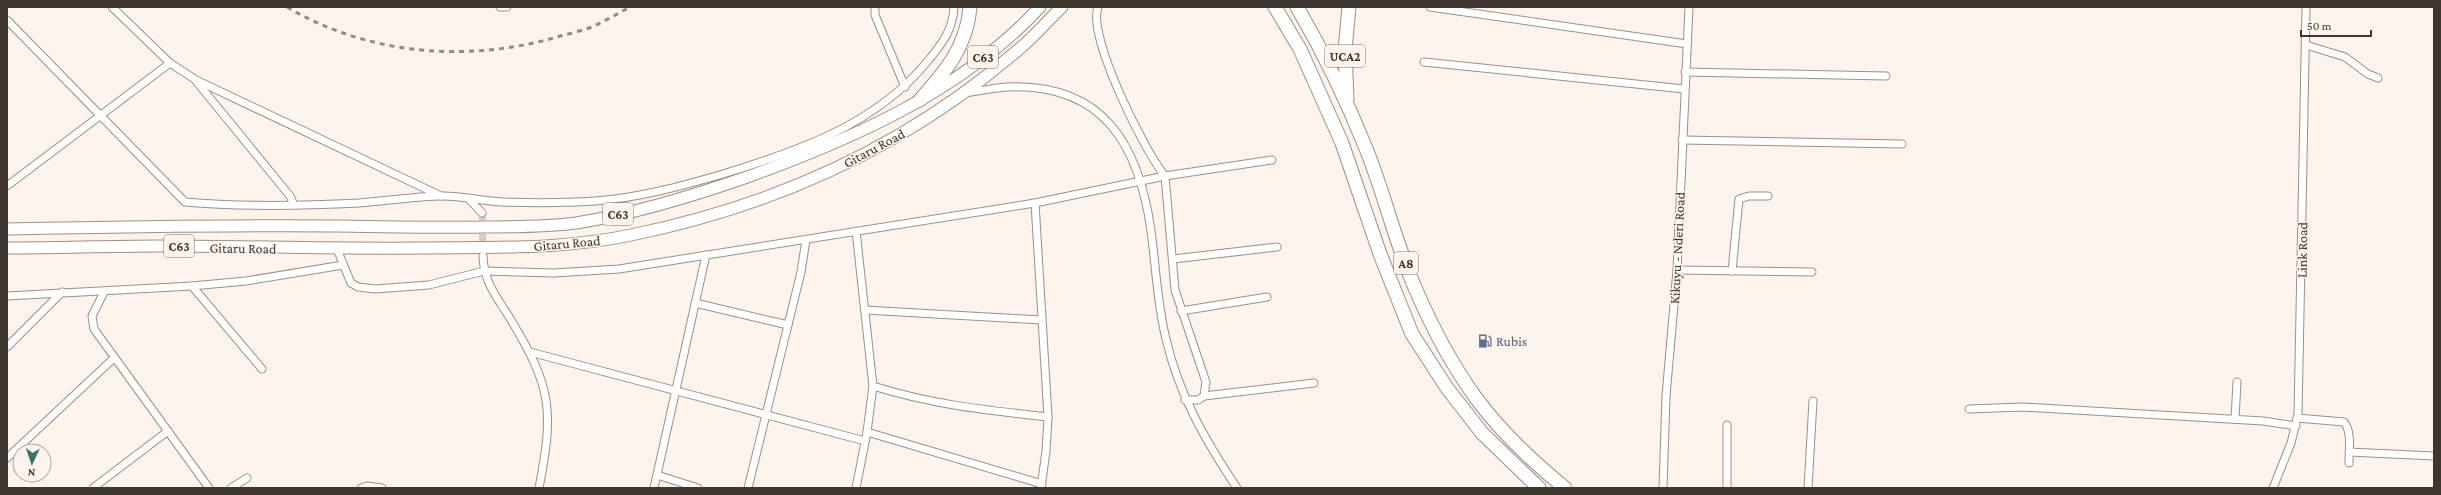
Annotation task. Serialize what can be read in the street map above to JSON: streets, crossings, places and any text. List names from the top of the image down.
{
  "streets": {
    "highway": ["UCA2", "C63", "A8"],
    "main road": ["Gitaru Road"],
    "street": ["Kikuyu - Nderi Road", "Link Road"]
  },
  "crossings": [
    ["UCA2", "A8"],
    ["C63", "Gitaru Road"]
  ],
  "places": {
    "fuel station": ["Rubis"]
  },
  "scale_bar": "50 m",
  "north": "bottom"
}
